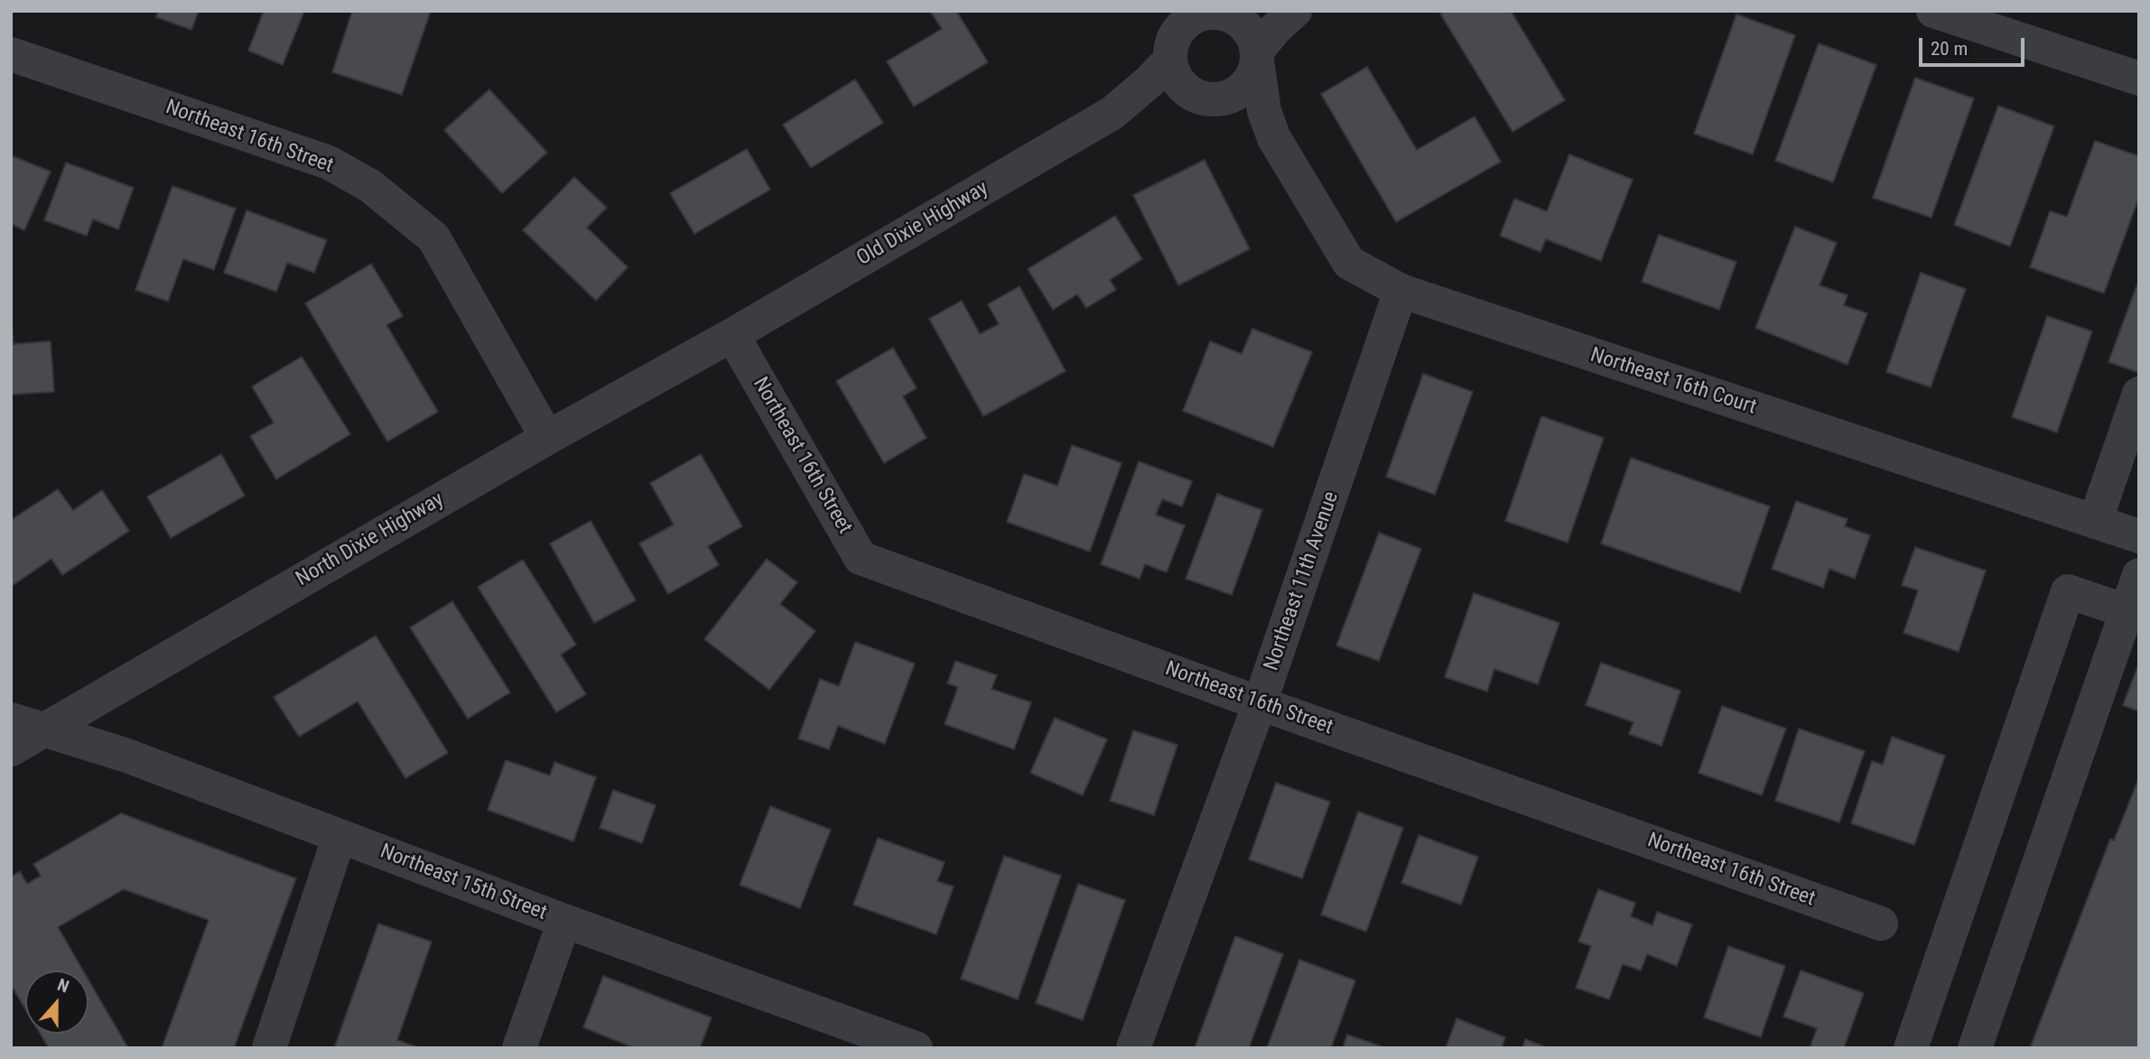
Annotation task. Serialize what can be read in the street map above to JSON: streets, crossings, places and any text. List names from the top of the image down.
{
  "streets": {
    "street": [
      "Northeast 16th Street",
      "Old Dixie Highway",
      "Northeast 16th Court",
      "North Dixie Highway",
      "Northeast 11th Avenue",
      "Northeast 15th Street"
    ]
  },
  "crossings": [
    ["Northeast 16th Street", "Old Dixie Highway"],
    ["Northeast 16th Street", "North Dixie Highway"],
    ["Northeast 16th Street", "Northeast 11th Avenue"],
    ["Old Dixie Highway", "Northeast 16th Court"],
    ["Old Dixie Highway", "North Dixie Highway"],
    ["Northeast 16th Court", "Northeast 11th Avenue"],
    ["North Dixie Highway", "Northeast 15th Street"]
  ],
  "scale_bar": "20 m",
  "north": "top"
}
